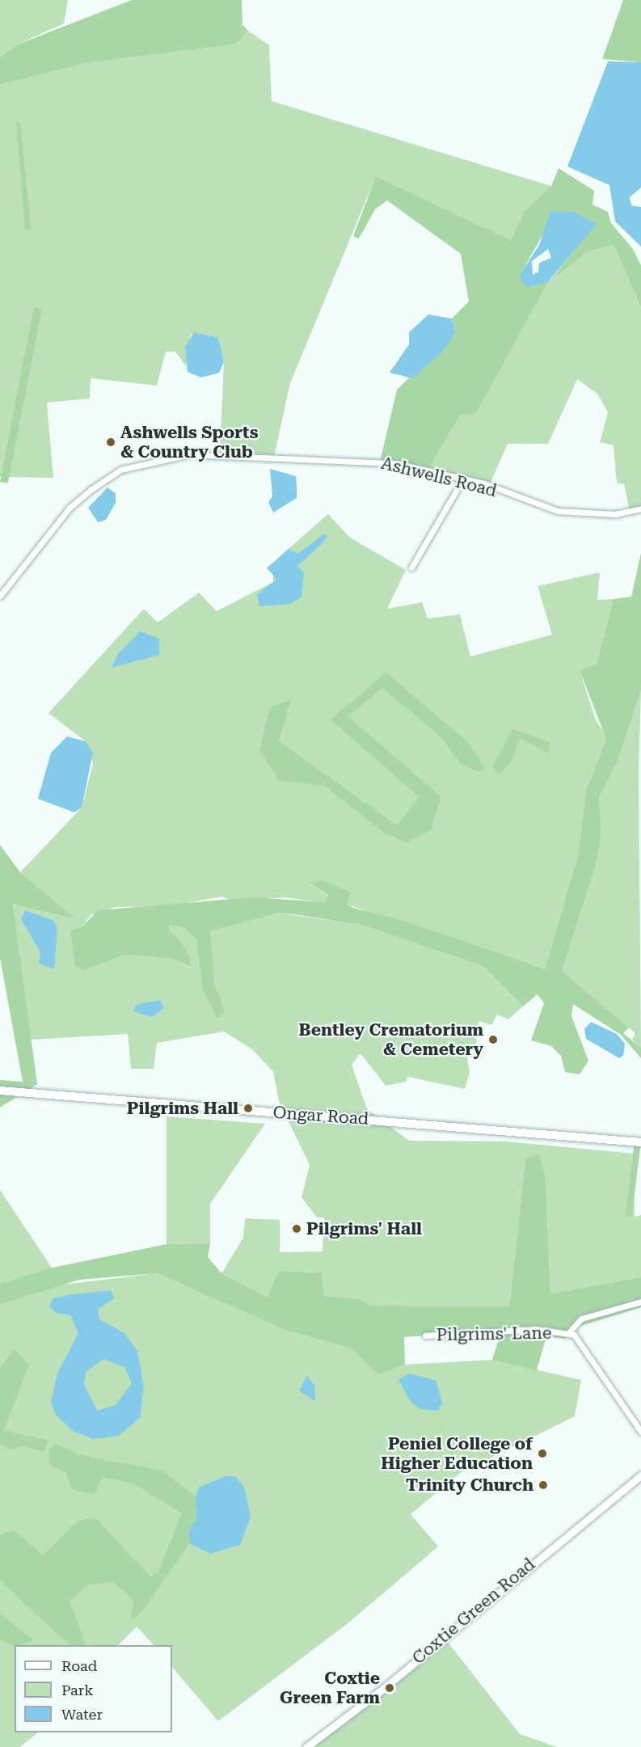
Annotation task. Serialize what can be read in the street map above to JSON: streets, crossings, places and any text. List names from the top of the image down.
{
  "streets": {
    "main road": ["Ongar Road"],
    "street": ["Ashwells Road", "Pilgrims' Lane", "Coxtie Green Road"]
  },
  "places": [
    "Ashwells Sports & Country Club",
    "Bentley Crematorium & Cemetery",
    "Pilgrims Hall",
    "Pilgrims' Hall",
    "Peniel College of Higher Education",
    "Trinity Church",
    "Coxtie Green Farm"
  ],
  "legend": ["Road", "Park", "Water"]
}
